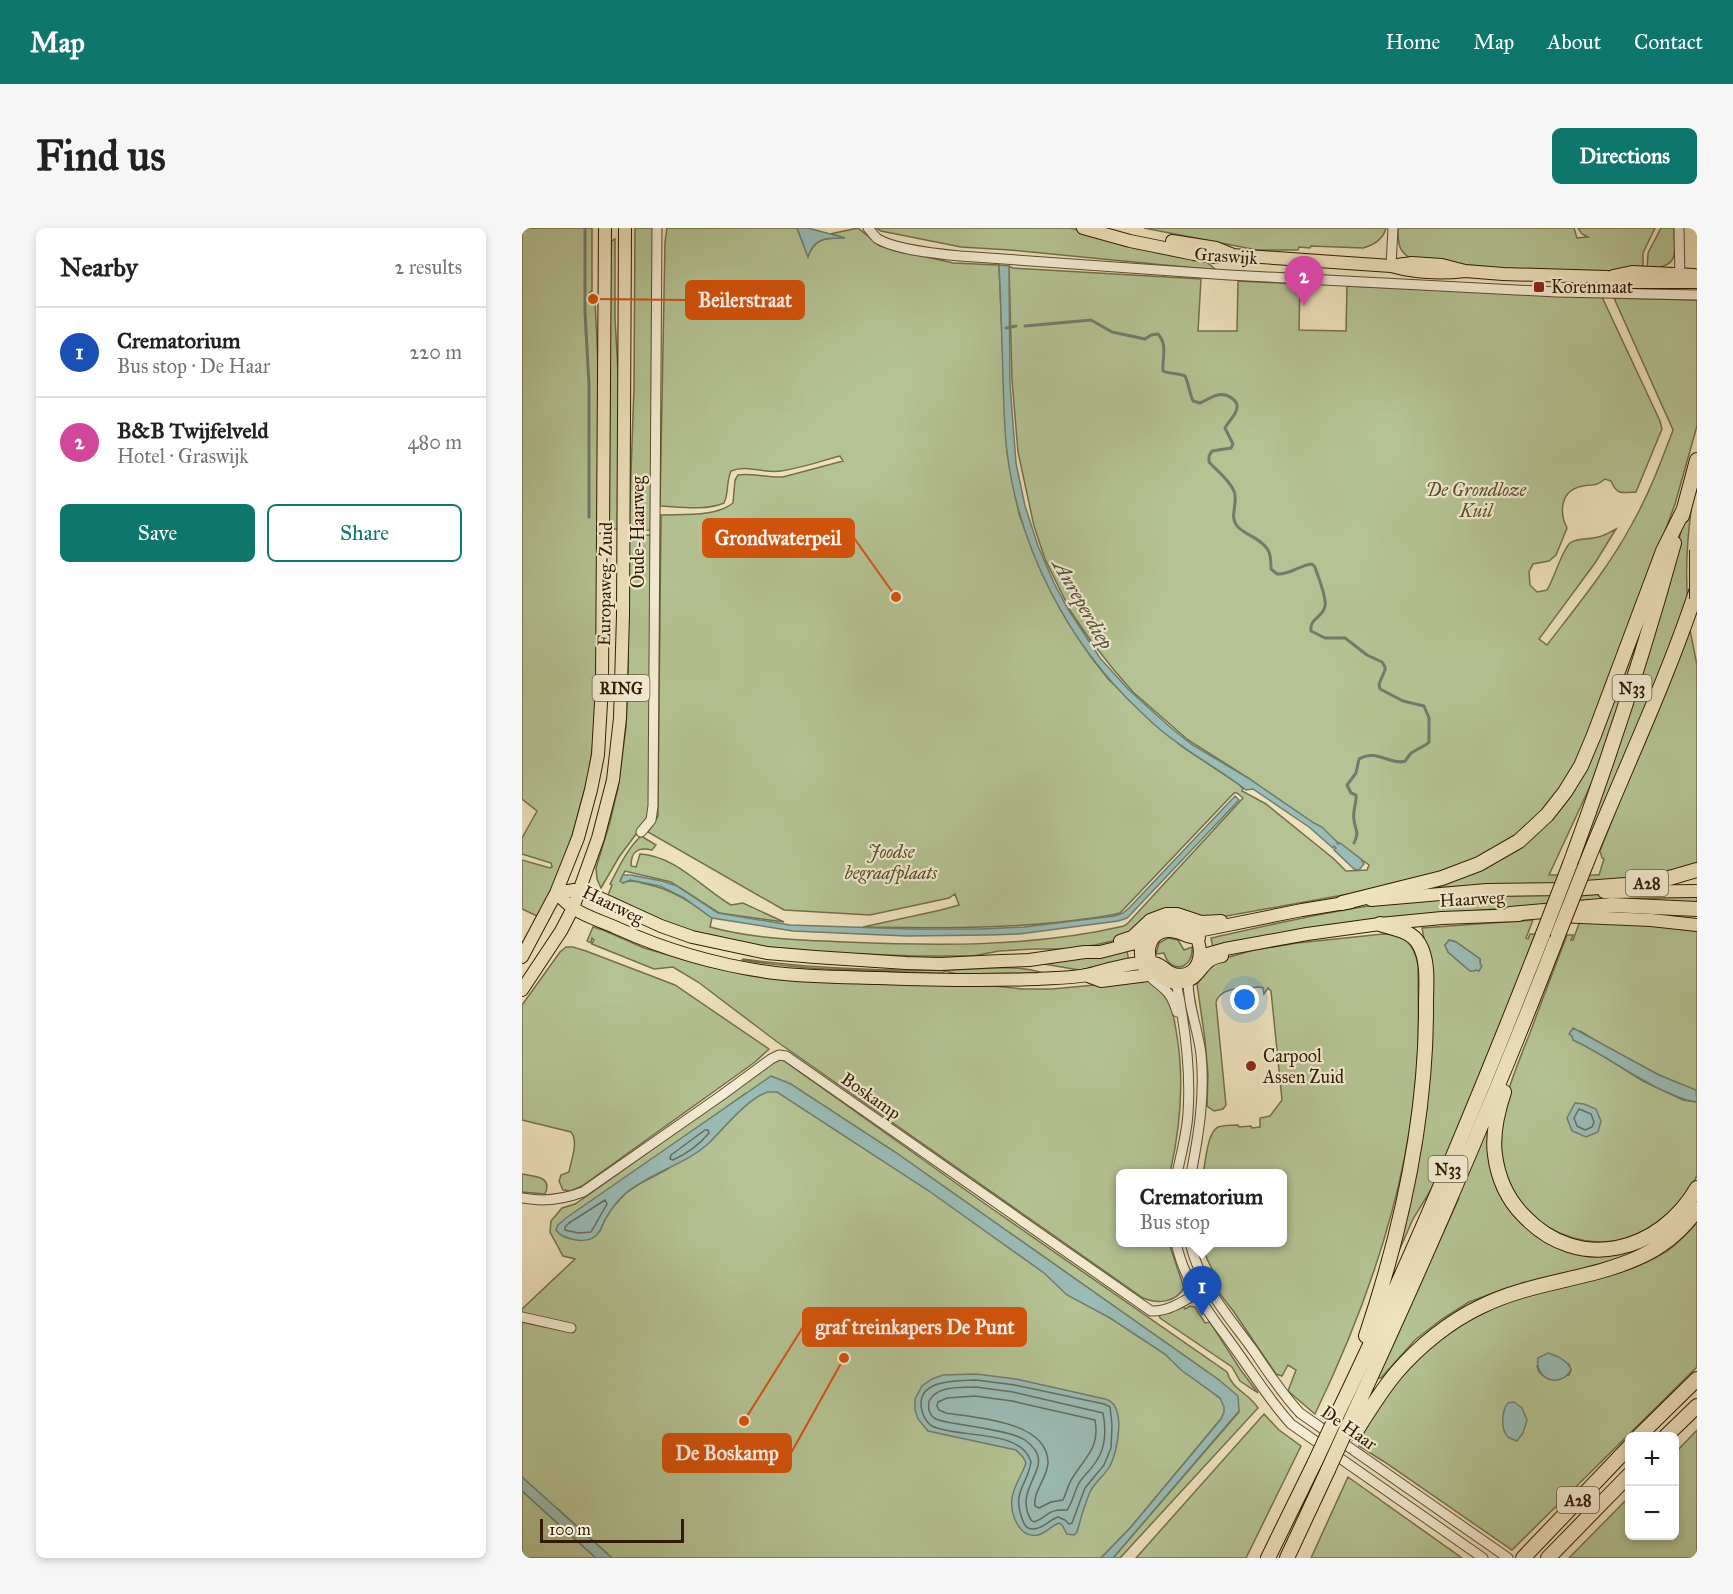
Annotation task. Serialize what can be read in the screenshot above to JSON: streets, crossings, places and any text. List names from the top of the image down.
{
  "streets": {
    "highway": ["N33", "A28"],
    "main road": [
      "Graswijk",
      "Europaweg-Zuid",
      "RING",
      "Haarweg"
    ],
    "street": ["Oude-Haarweg", "Boskamp", "De Haar"]
  },
  "crossings": [
    ["Europaweg-Zuid", "Haarweg"],
    ["N33", "Haarweg"],
    ["A28", "Haarweg"],
    ["Boskamp", "De Haar"]
  ],
  "water": ["Anreperdiep"],
  "parks": ["De Grondloze Kuil", "Joodse begraafplaats"],
  "places": {
    "transit": ["Korenmaat"],
    "other": [
      "Beilerstraat",
      "Grondwaterpeil",
      "Carpool Assen Zuid",
      "De Boskamp",
      "graf treinkapers De Punt"
    ]
  },
  "scale_bar": "100 m",
  "page": {
    "header": "Map",
    "nav": [
      "Home",
      "Map",
      "About",
      "Contact"
    ],
    "buttons": [
      "Directions",
      ["Save", "Share"]
    ],
    "title": "Find us",
    "heading": ["Nearby", "2 results"],
    "pins": ["2", "1"],
    "list": [
      {
        "mark": "1",
        "name": "Crematorium",
        "note": "Bus stop · De Haar",
        "value": "220 m"
      },
      {
        "mark": "2",
        "name": "B&B Twijfelveld",
        "note": "Hotel · Graswijk",
        "value": "480 m"
      }
    ],
    "popup": ["Crematorium", "Bus stop"],
    "map_buttons": ["+", "−"],
    "scale": "100 m"
  }
}
